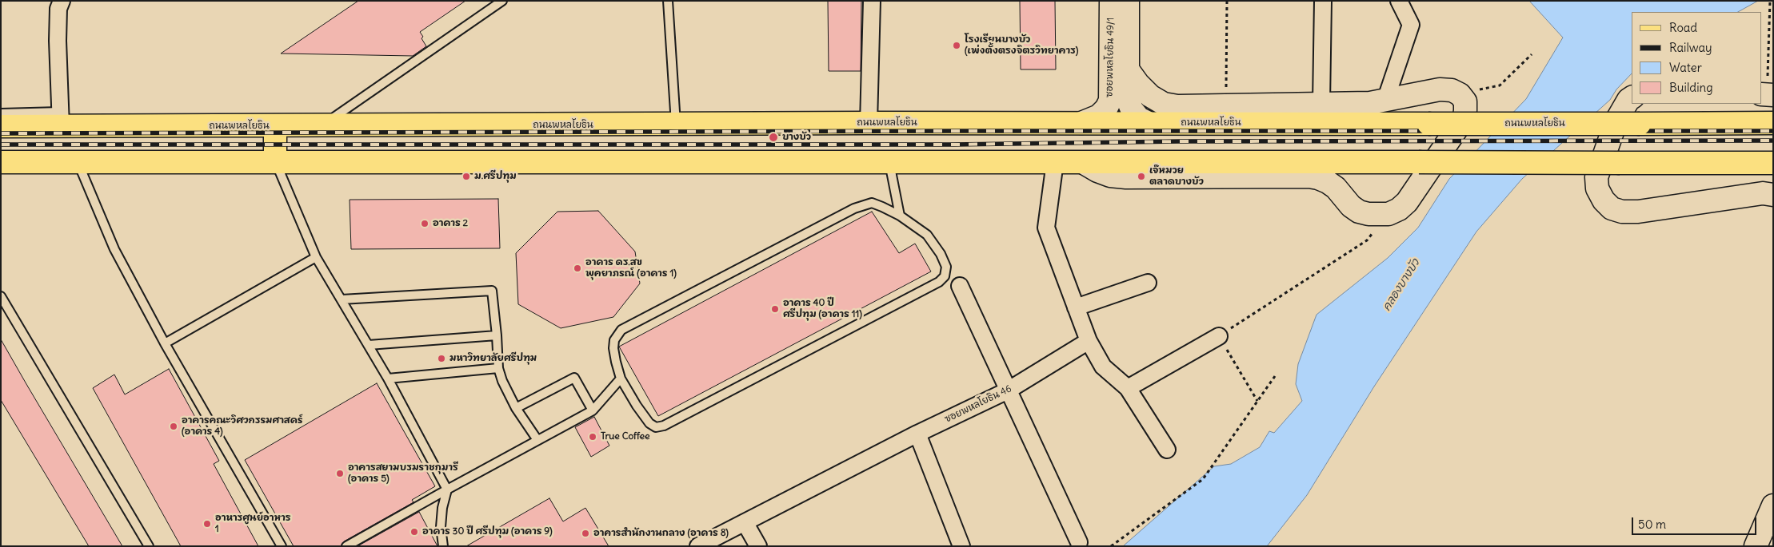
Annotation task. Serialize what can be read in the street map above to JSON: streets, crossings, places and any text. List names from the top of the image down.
{
  "streets": {
    "main road": ["ซอยพหลโยธิน 49/1", "ถนนพหลโยธิน"],
    "street": ["ซอยพหลโยธิน 46"]
  },
  "crossings": [
    ["ซอยพหลโยธิน 49/1", "ถนนพหลโยธิน"]
  ],
  "water": ["คลองบางบัว"],
  "places": [
    "โรงเรียนบางบัว (เพ่งตั้งตรงจิตรวิทยาคาร)",
    "บางบัว",
    "ม.ศรีปทุม",
    "เจ๊หมวย ตลาดบางบัว",
    "อาคาร 2",
    "อาคาร ดร.สุข พุคยาภรณ์ (อาคาร 1)",
    "อาคาร 40 ปี ศรีปทุม (อาคาร 11)",
    "มหาวิทยาลัยศรีปทุม",
    "อาคารคณะวิศวกรรมศาสคร์ (อาคาร 4)",
    "True Coffee",
    "อาคารสยามบรมราชกุมารี (อาคาร 5)",
    "อาหารศูนย์อาหาร 1",
    "อาคาร 30 ปี ศรีปทุม (อาคาร 9)",
    "อาคารสำนักงานกลาง (อาคาร 8)"
  ],
  "legend": [
    "Road",
    "Railway",
    "Water",
    "Building"
  ],
  "scale_bar": "50 m"
}
